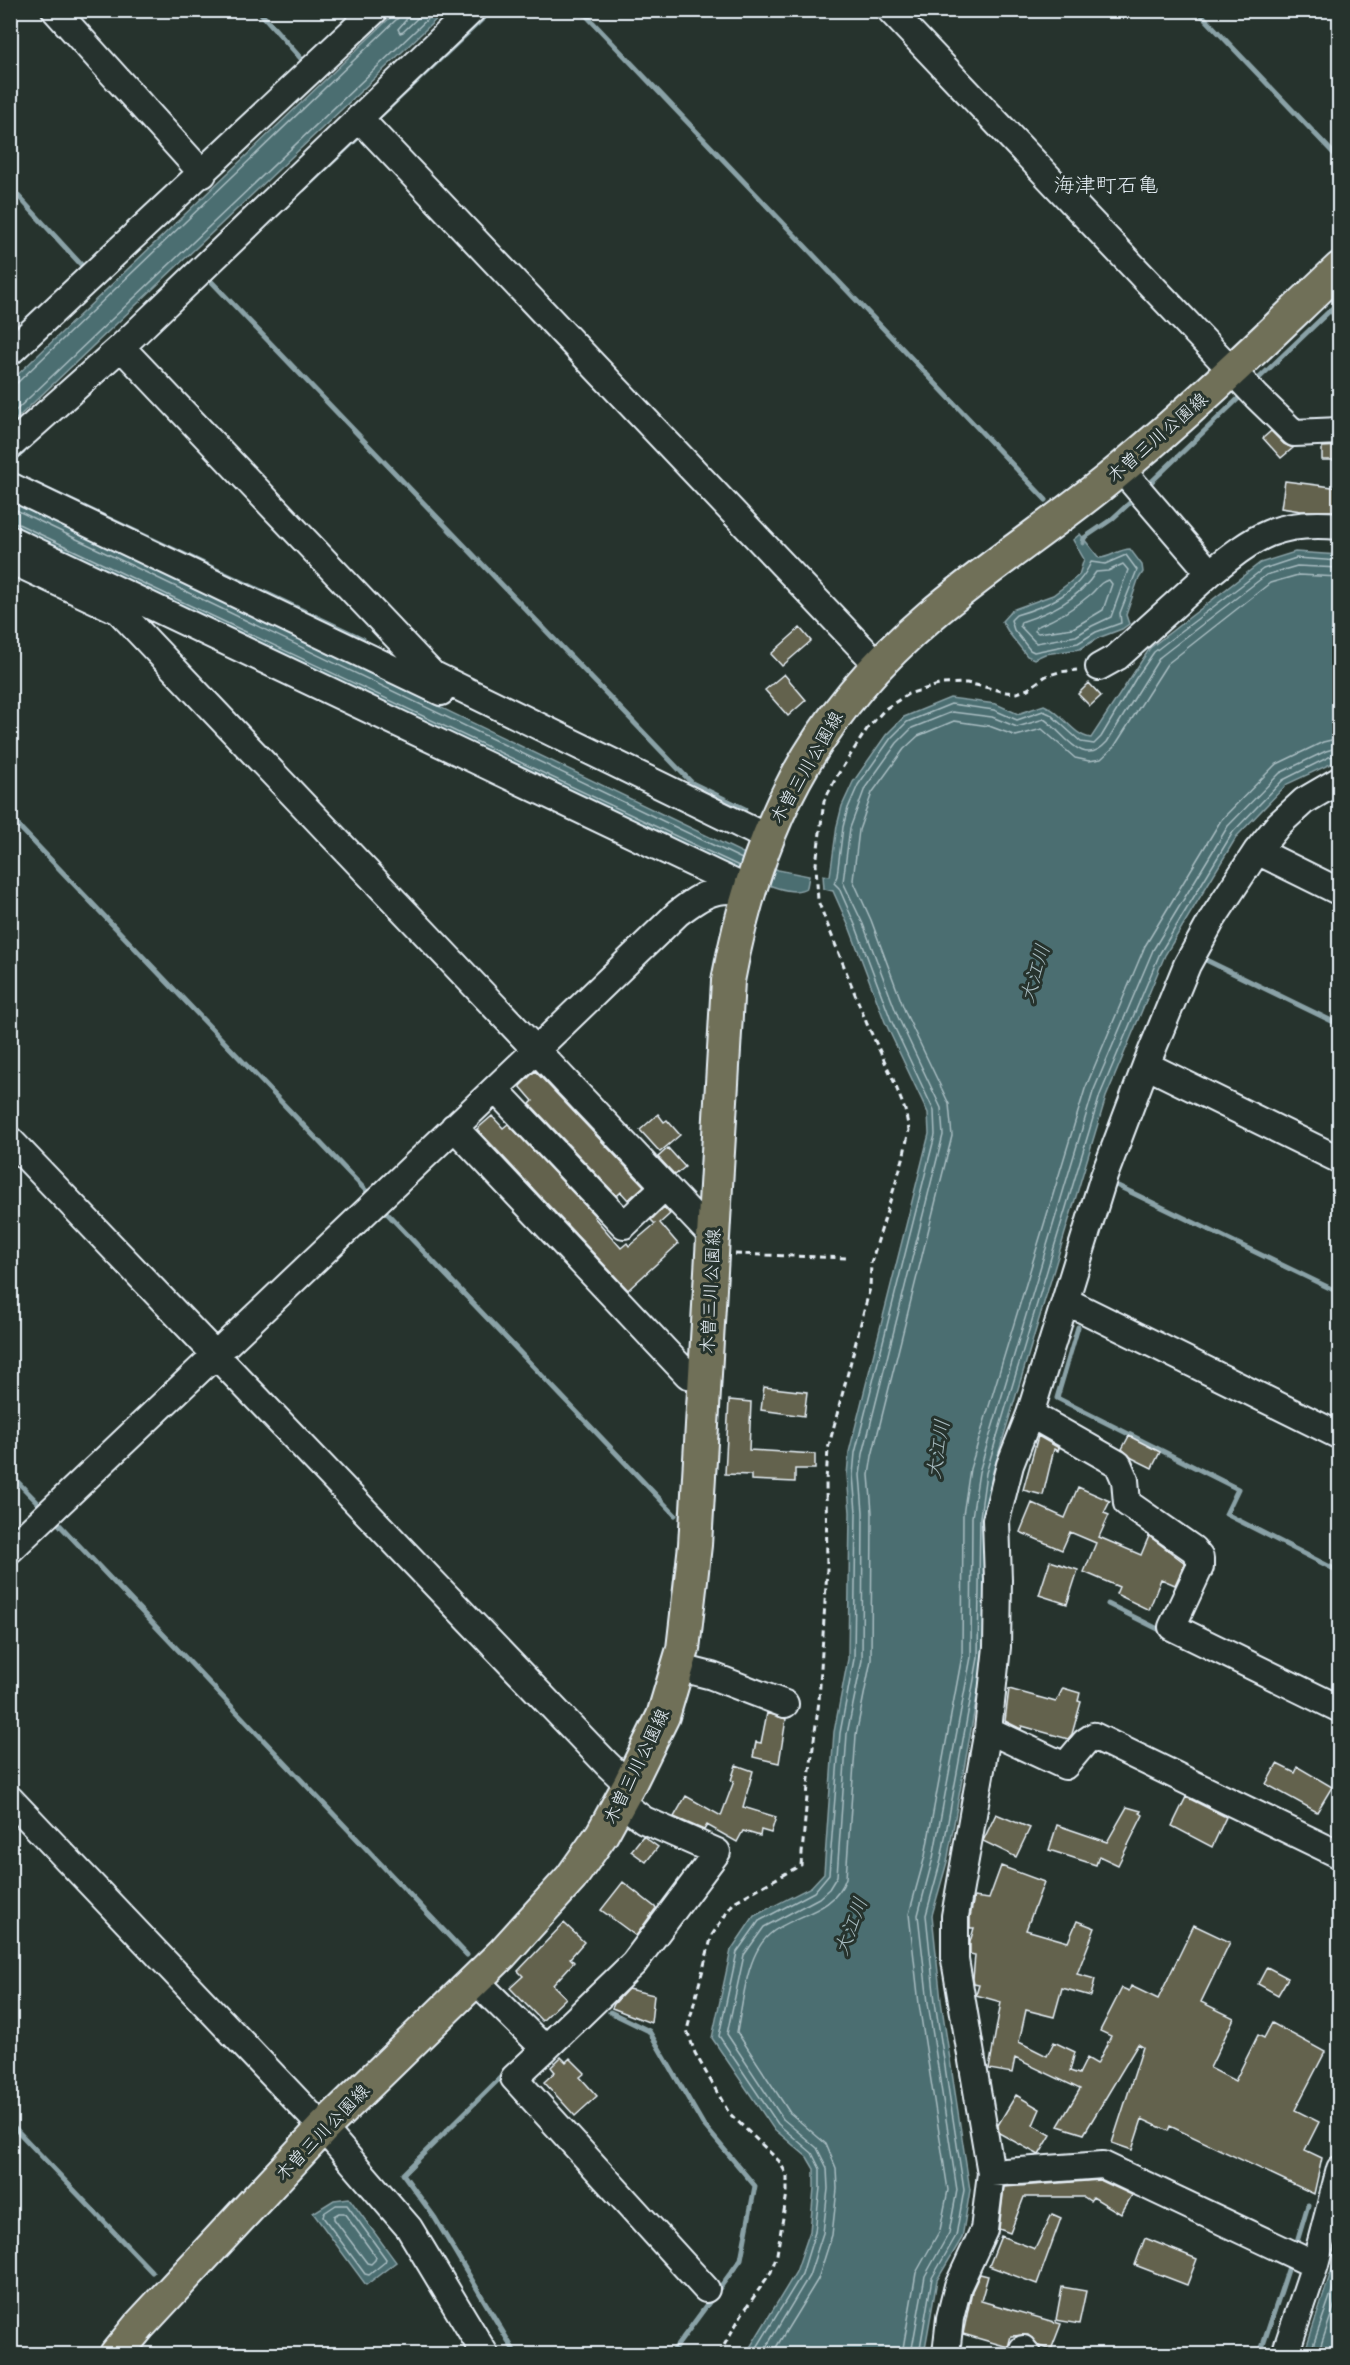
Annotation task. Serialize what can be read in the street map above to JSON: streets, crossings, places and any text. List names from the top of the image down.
{
  "streets": {
    "main road": ["木曽三川公園線"]
  },
  "districts": ["海津町石亀"],
  "water": ["大江川"]
}
